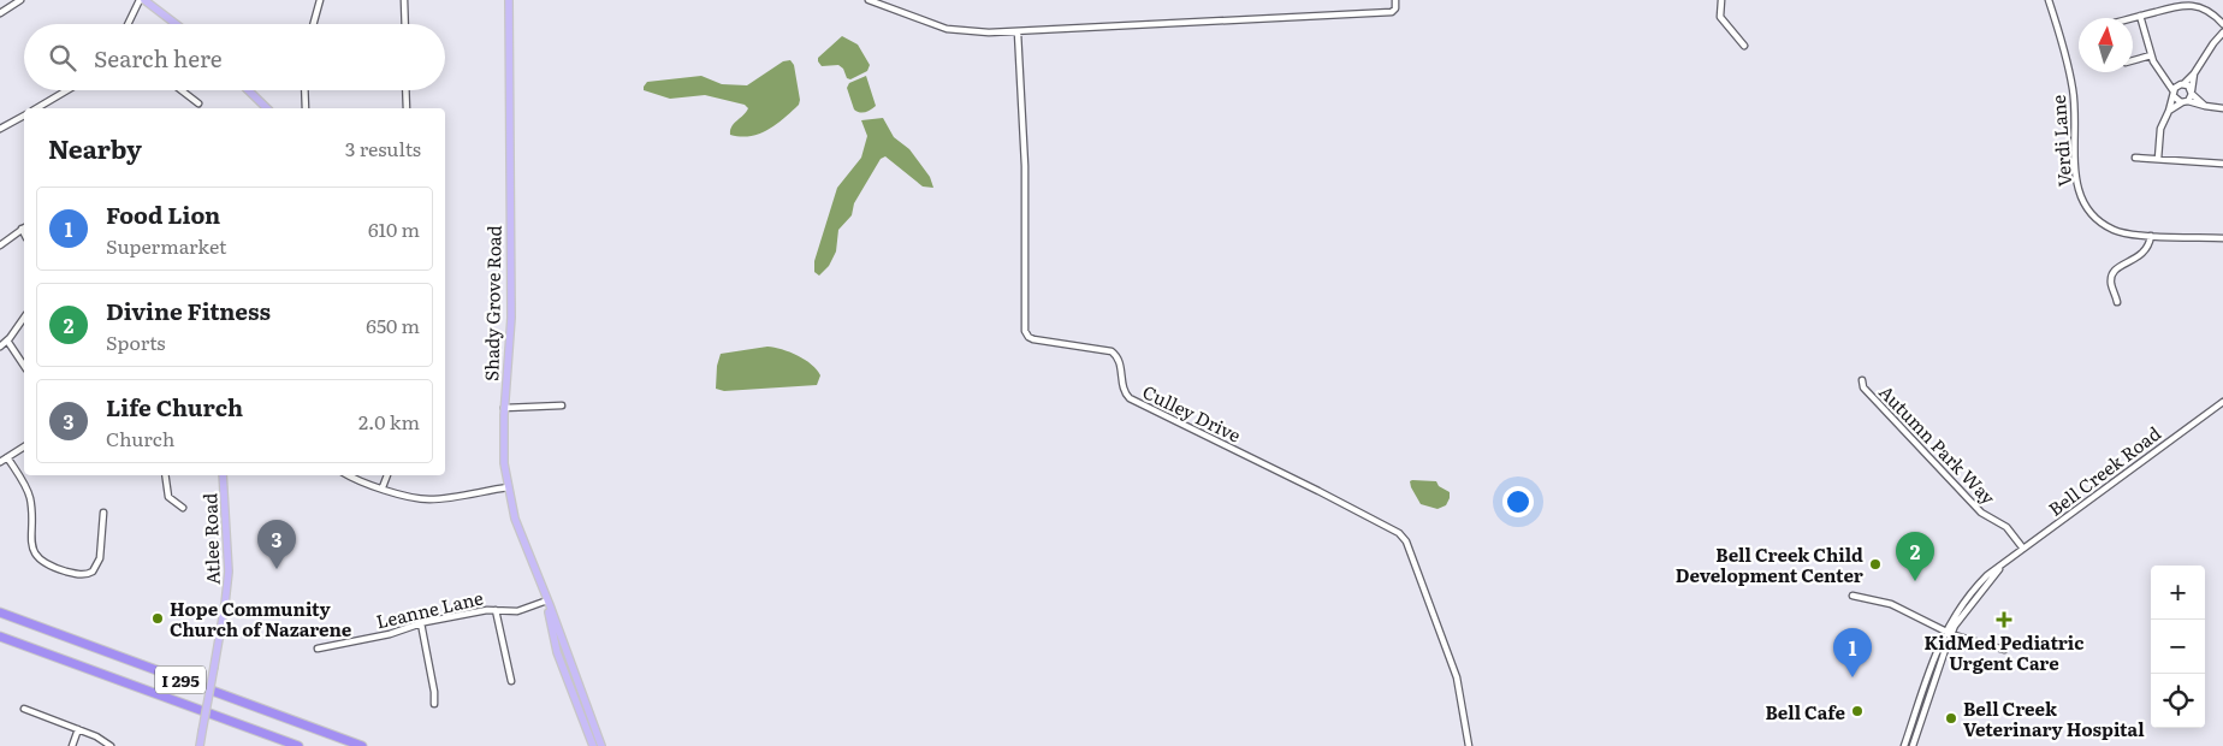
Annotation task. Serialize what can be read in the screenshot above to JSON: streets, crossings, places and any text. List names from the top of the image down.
{
  "streets": {
    "highway": ["I 295"],
    "main road": ["Shady Grove Road", "Atlee Road"],
    "street": [
      "Verdi Lane",
      "Culley Drive",
      "Autumn Park Way",
      "Bell Creek Road",
      "Leanne Lane"
    ]
  },
  "crossings": [
    ["Shady Grove Road", "Leanne Lane"],
    ["Autumn Park Way", "Bell Creek Road"]
  ],
  "places": {
    "other": [
      "Bell Creek Child Development Center",
      "Hope Community Church of Nazarene",
      "Bell Cafe",
      "Bell Creek Veterinary Hospital"
    ],
    "health": ["KidMed Pediatric Urgent Care"]
  },
  "north": "top",
  "page": {
    "search": "Search here",
    "heading": ["Nearby", "3 results"],
    "list": [
      {
        "mark": "1",
        "name": "Food Lion",
        "note": "Supermarket",
        "value": "610 m"
      },
      {
        "mark": "2",
        "name": "Divine Fitness",
        "note": "Sports",
        "value": "650 m"
      },
      {
        "mark": "3",
        "name": "Life Church",
        "note": "Church",
        "value": "2.0 km"
      }
    ],
    "pins": ["3", "2", "1"],
    "map_buttons": ["+", "−"]
  }
}
